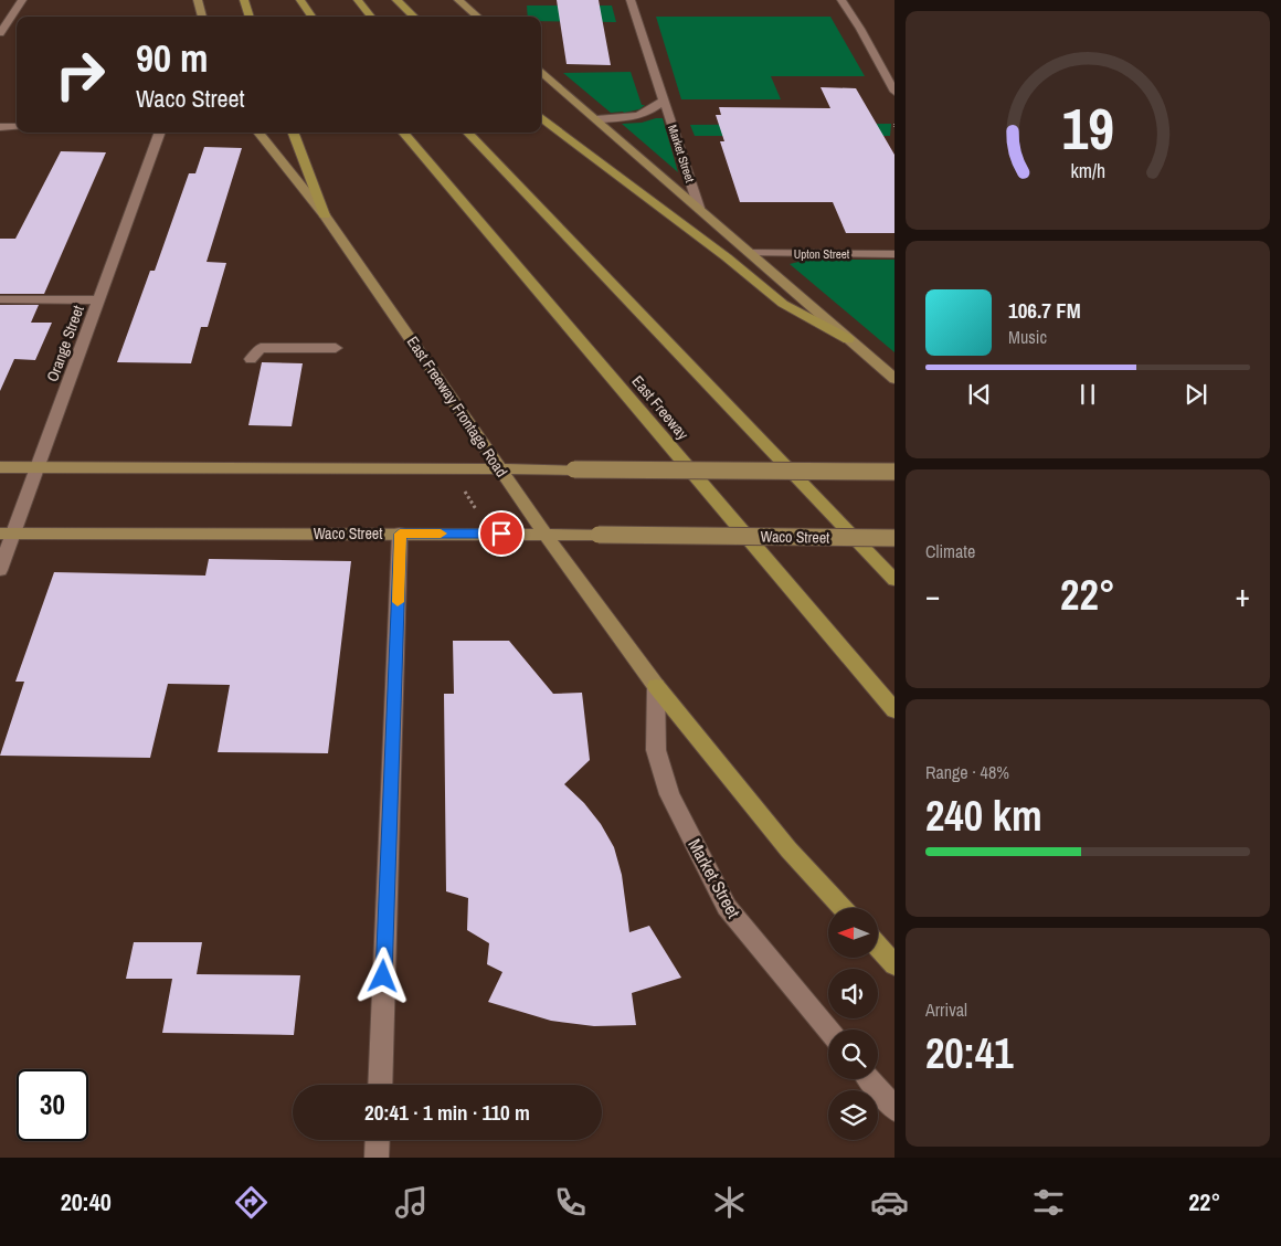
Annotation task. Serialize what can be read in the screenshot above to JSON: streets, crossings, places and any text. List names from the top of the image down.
{
  "streets": {
    "highway": ["East Freeway"],
    "main road": ["East Freeway Frontage Road", "Waco Street"],
    "street": ["Market Street", "Upton Street", "Orange Street"]
  },
  "crossings": [
    ["Market Street", "East Freeway Frontage Road"],
    ["Orange Street", "Waco Street"],
    ["East Freeway Frontage Road", "Waco Street"]
  ],
  "north": "left",
  "page": {
    "turn": ["90 m", "Waco Street"],
    "song": ["106.7 FM", "Music"],
    "tile": [
      "Climate",
      ["Range · 48%", "240 km"],
      ["Arrival", "20:41"]
    ],
    "heat": ["−", "22°", "+"],
    "limit": "30",
    "trip": "20:41 · 1 min · 110 m",
    "tabs": ["20:40", "22°"],
    "gauge": ["19", "km/h"]
  }
}
